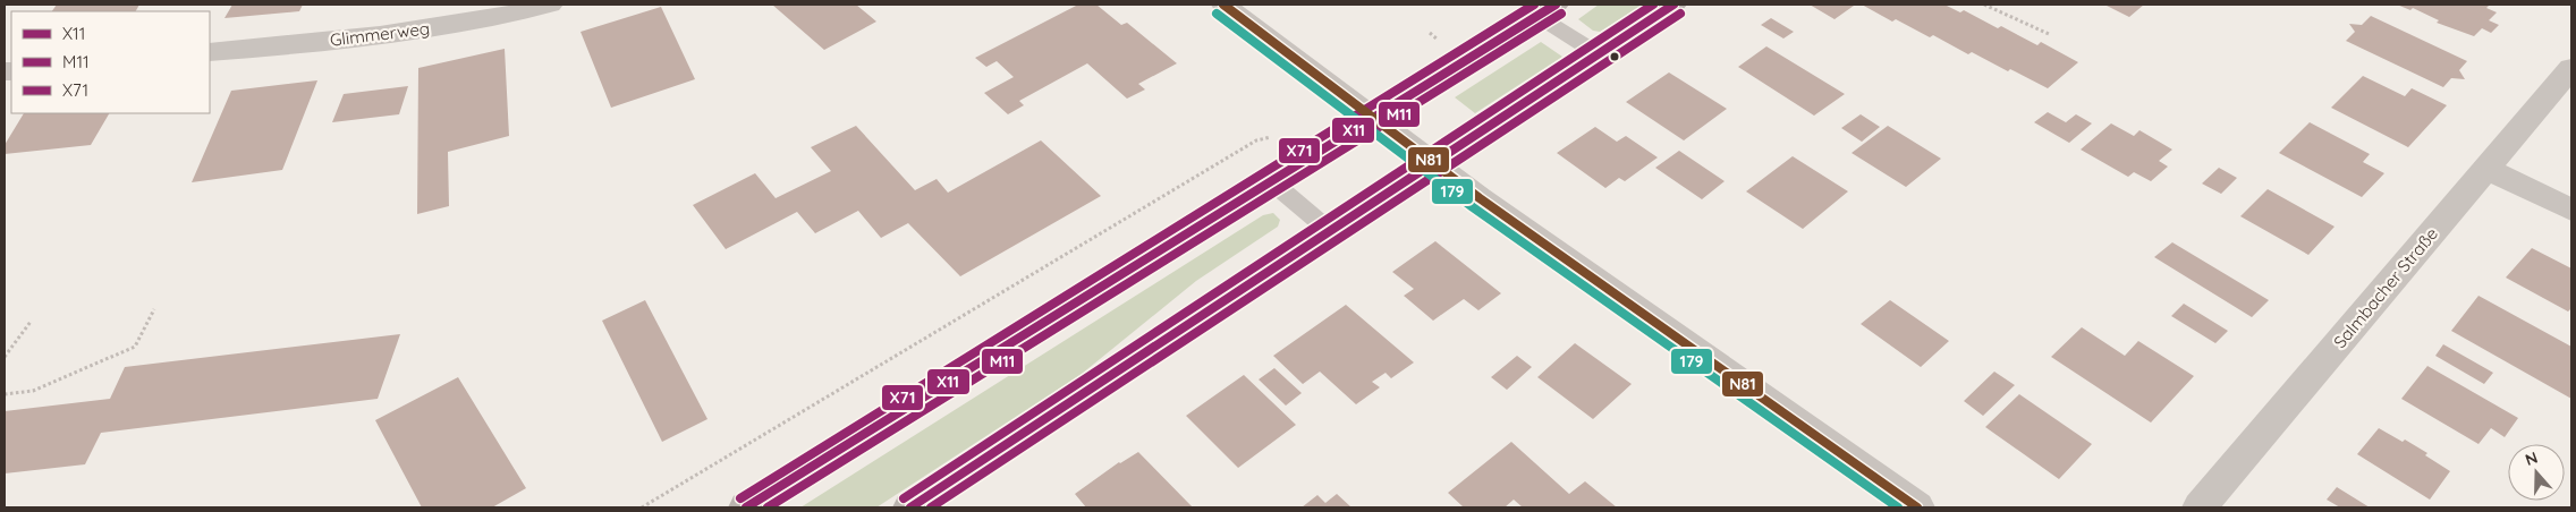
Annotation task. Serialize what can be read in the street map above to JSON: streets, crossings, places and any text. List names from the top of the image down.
{
  "streets": {
    "street": ["Glimmerweg", "Salmbacher Straße"]
  },
  "lines": [
    "transit line X11",
    "transit line X71",
    "transit line N81",
    "transit line M11",
    "transit line 179"
  ],
  "legend": ["X11", "M11", "X71"],
  "north": "top"
}
